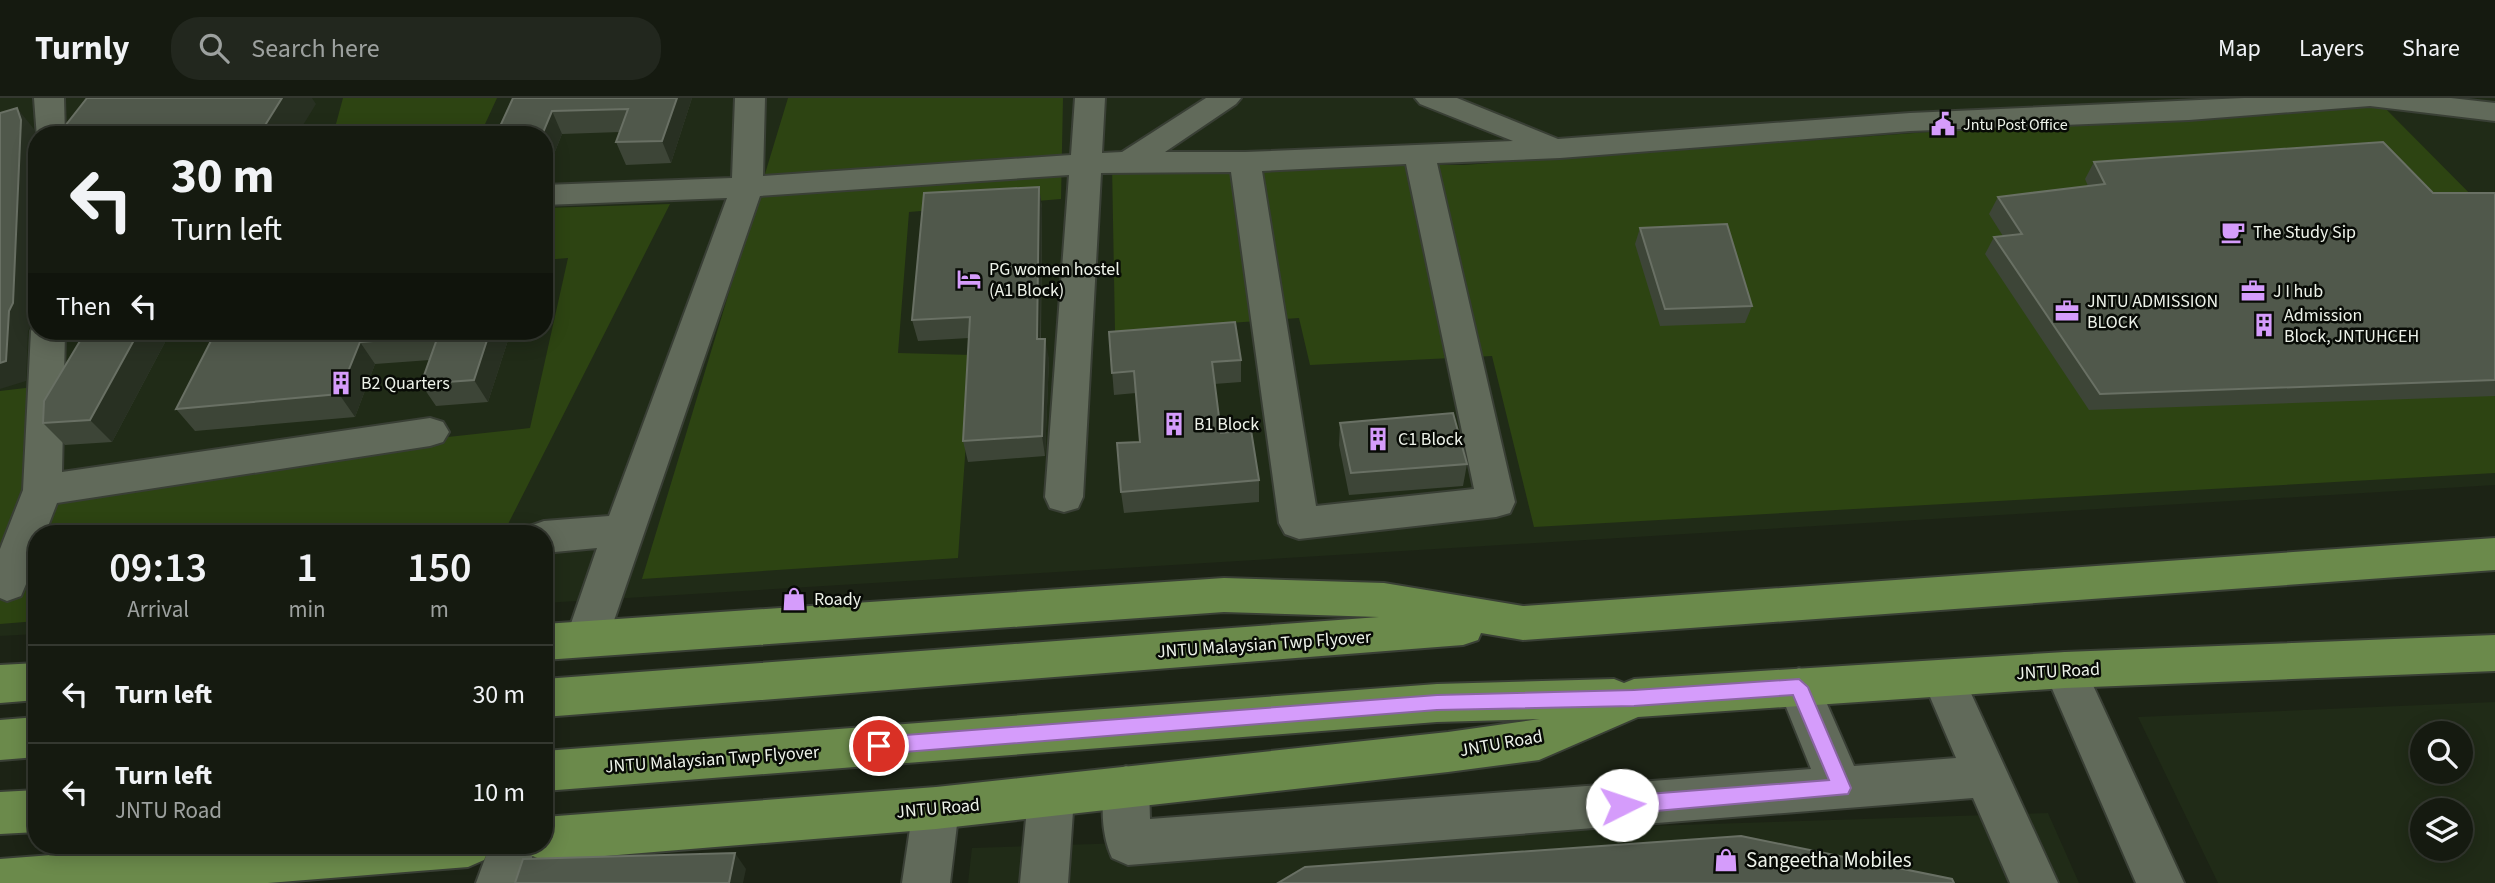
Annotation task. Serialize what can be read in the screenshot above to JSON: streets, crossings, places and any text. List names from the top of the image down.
{
  "streets": {
    "main road": ["JNTU Malaysian Twp Flyover", "JNTU Road"]
  },
  "crossings": [
    ["JNTU Malaysian Twp Flyover", "JNTU Road"]
  ],
  "places": {
    "public building": ["Jntu Post Office"],
    "cafe": ["The Study Sip"],
    "hotel": ["PG women hostel (A1 Block)"],
    "office": ["J I hub", "JNTU ADMISSION BLOCK"],
    "building": [
      "Admission Block, JNTUHCEH",
      "B2 Quarters",
      "B1 Block",
      "C1 Block"
    ],
    "shop": ["Roady", "Sangeetha Mobiles"]
  },
  "page": {
    "header": "Turnly",
    "search": "Search here",
    "nav": ["Map", "Layers", "Share"],
    "turn": ["30 m", "Turn left"],
    "then": "Then",
    "eta": [
      "09:13",
      "Arrival",
      "1",
      "min",
      "150",
      "m"
    ],
    "list": [
      {
        "name": "Turn left",
        "value": "30 m"
      },
      {
        "name": "Turn left",
        "note": "JNTU Road",
        "value": "10 m"
      }
    ]
  }
}
